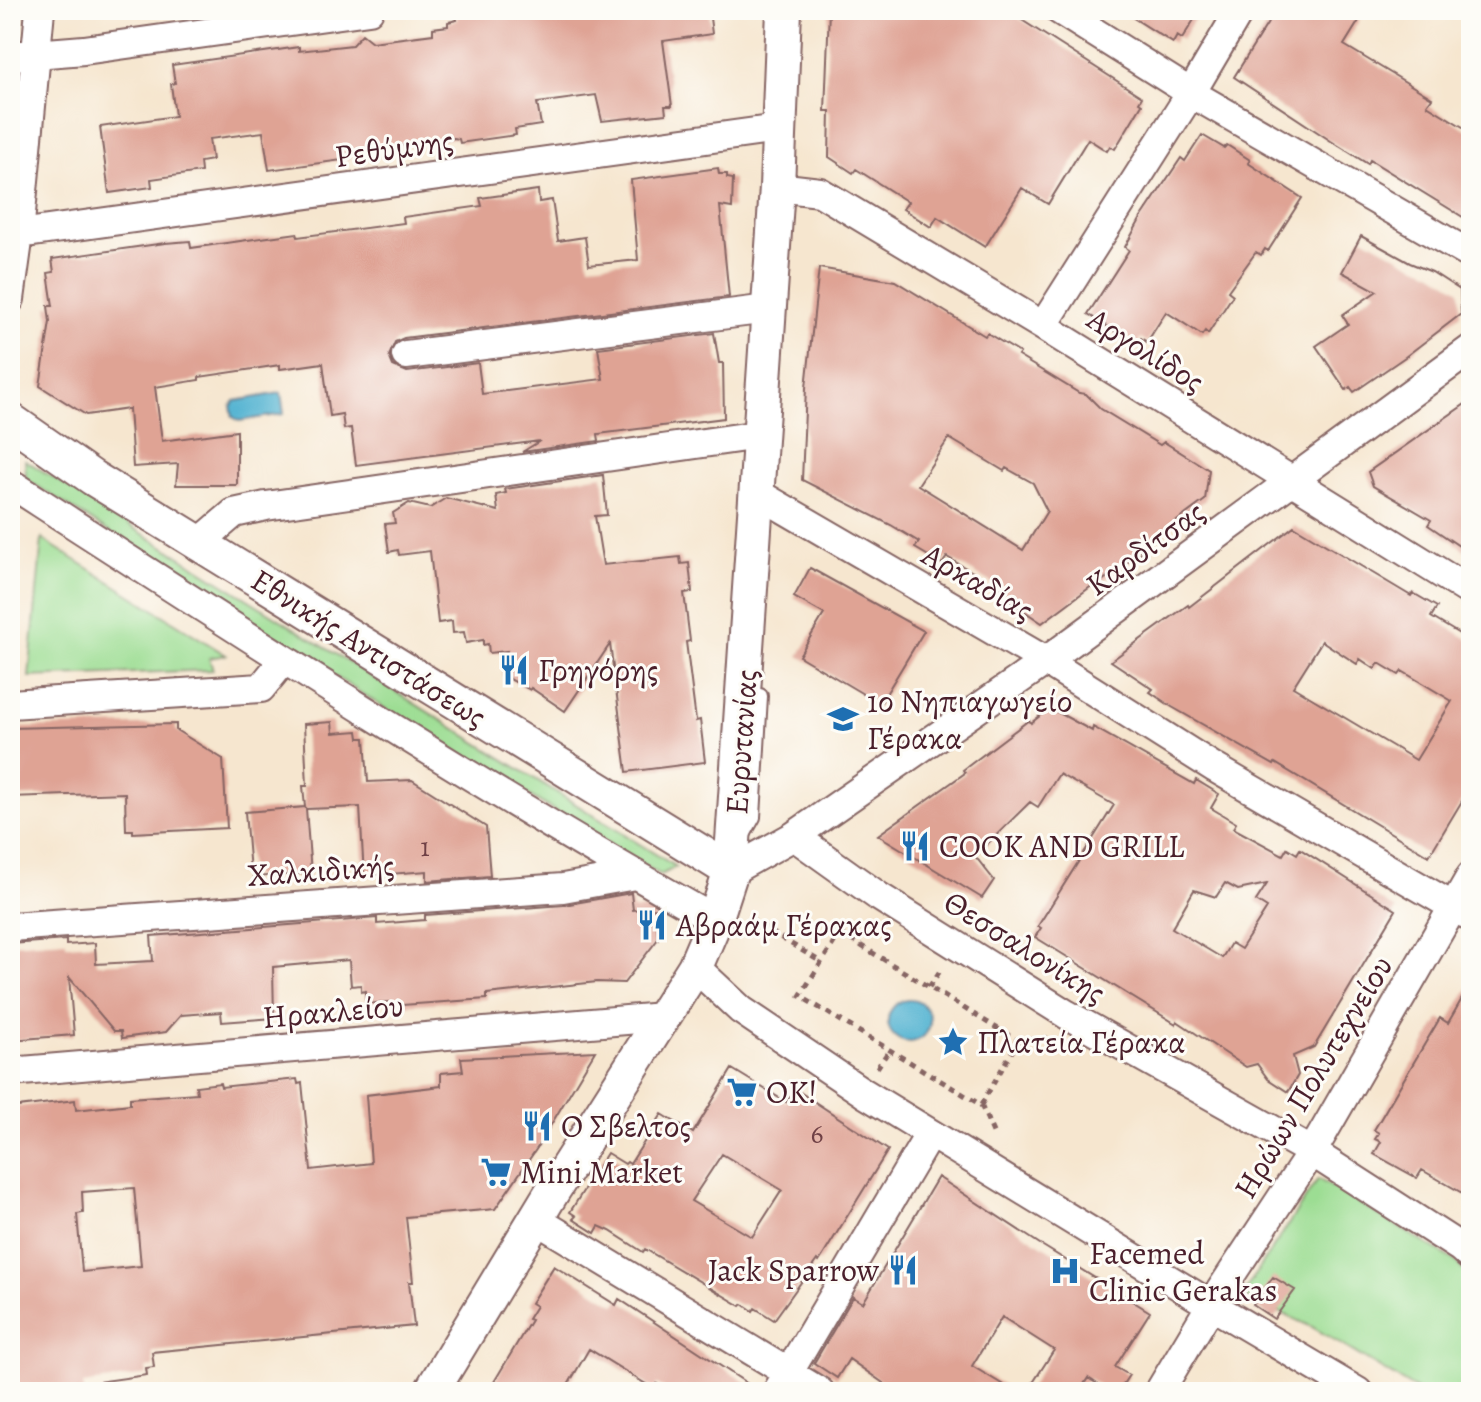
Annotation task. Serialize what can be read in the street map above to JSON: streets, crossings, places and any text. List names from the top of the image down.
{
  "streets": {
    "street": [
      "Ρεθύμνης",
      "Αργολίδος",
      "Καρδίτσας",
      "Αρκαδίας",
      "Εθνικής Αντιστάσεως",
      "Ευρυτανίας",
      "Χαλκιδικής",
      "Θεσσαλονίκης",
      "Ηρακλείου",
      "Ηρώων Πολυτεχνείου"
    ]
  },
  "crossings": [
    ["Ρεθύμνης", "Ευρυτανίας"],
    ["Αργολίδος", "Καρδίτσας"],
    ["Αργολίδος", "Ευρυτανίας"],
    ["Καρδίτσας", "Αρκαδίας"],
    ["Καρδίτσας", "Εθνικής Αντιστάσεως"],
    ["Καρδίτσας", "Ευρυτανίας"],
    ["Καρδίτσας", "Θεσσαλονίκης"],
    ["Αρκαδίας", "Ευρυτανίας"],
    ["Αρκαδίας", "Ηρώων Πολυτεχνείου"],
    ["Εθνικής Αντιστάσεως", "Ευρυτανίας"],
    ["Ευρυτανίας", "Ηρακλείου"],
    ["Θεσσαλονίκης", "Ηρώων Πολυτεχνείου"]
  ],
  "places": {
    "restaurant": [
      "Γρηγόρης",
      "COOK AND GRILL",
      "Αβραάμ Γέρακας",
      "Ο Σβελτος",
      "Jack Sparrow"
    ],
    "school or university": ["1ο Νηπιαγωγείο Γέρακα"],
    "place": ["Πλατεία Γέρακα"],
    "supermarket": ["OK!", "Mini Market"],
    "hospital": ["Facemed Clinic Gerakas"]
  },
  "house_numbers": ["1", "6"]
}
